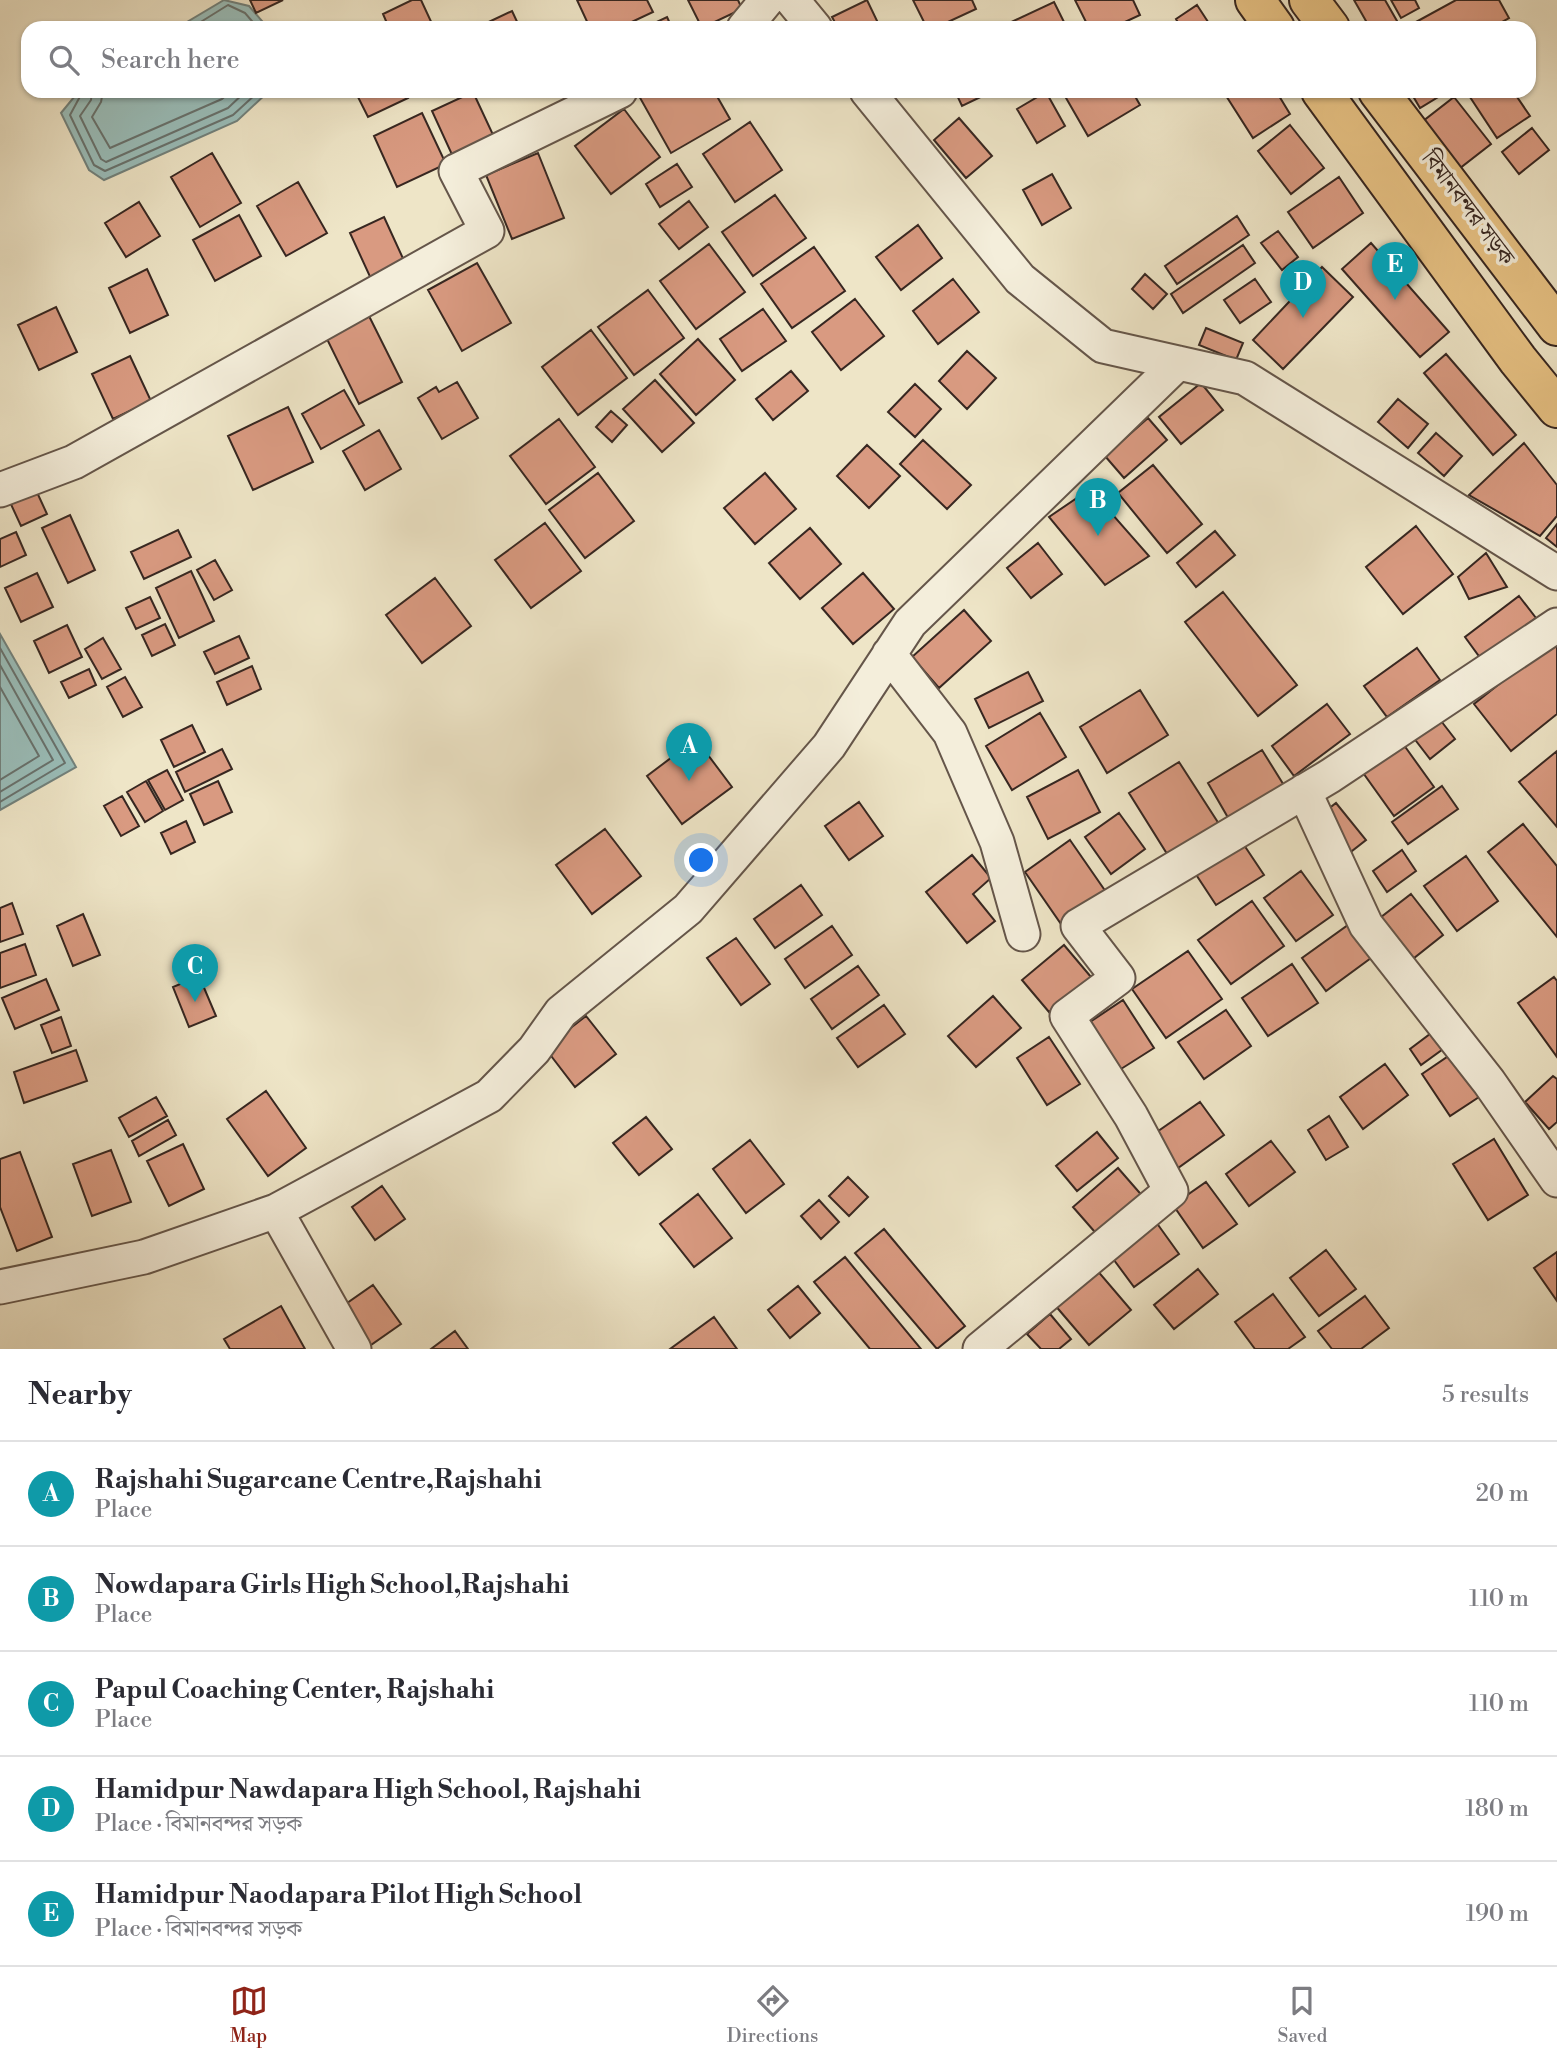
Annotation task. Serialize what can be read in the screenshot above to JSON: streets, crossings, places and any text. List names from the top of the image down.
{
  "streets": {
    "main road": ["বিমানবন্দর সড়ক"]
  },
  "page": {
    "search": "Search here",
    "pins": [
      "E",
      "D",
      "B",
      "A",
      "C"
    ],
    "heading": ["Nearby", "5 results"],
    "list": [
      {
        "mark": "A",
        "name": "Rajshahi Sugarcane Centre,Rajshahi",
        "note": "Place",
        "value": "20 m"
      },
      {
        "mark": "B",
        "name": "Nowdapara Girls High School,Rajshahi",
        "note": "Place",
        "value": "110 m"
      },
      {
        "mark": "C",
        "name": "Papul Coaching Center, Rajshahi",
        "note": "Place",
        "value": "110 m"
      },
      {
        "mark": "D",
        "name": "Hamidpur Nawdapara High School, Rajshahi",
        "note": "Place · বিমানবন্দর সড়ক",
        "value": "180 m"
      },
      {
        "mark": "E",
        "name": "Hamidpur Naodapara Pilot High School",
        "note": "Place · বিমানবন্দর সড়ক",
        "value": "190 m"
      }
    ],
    "nav": ["Map", "Directions", "Saved"]
  }
}
